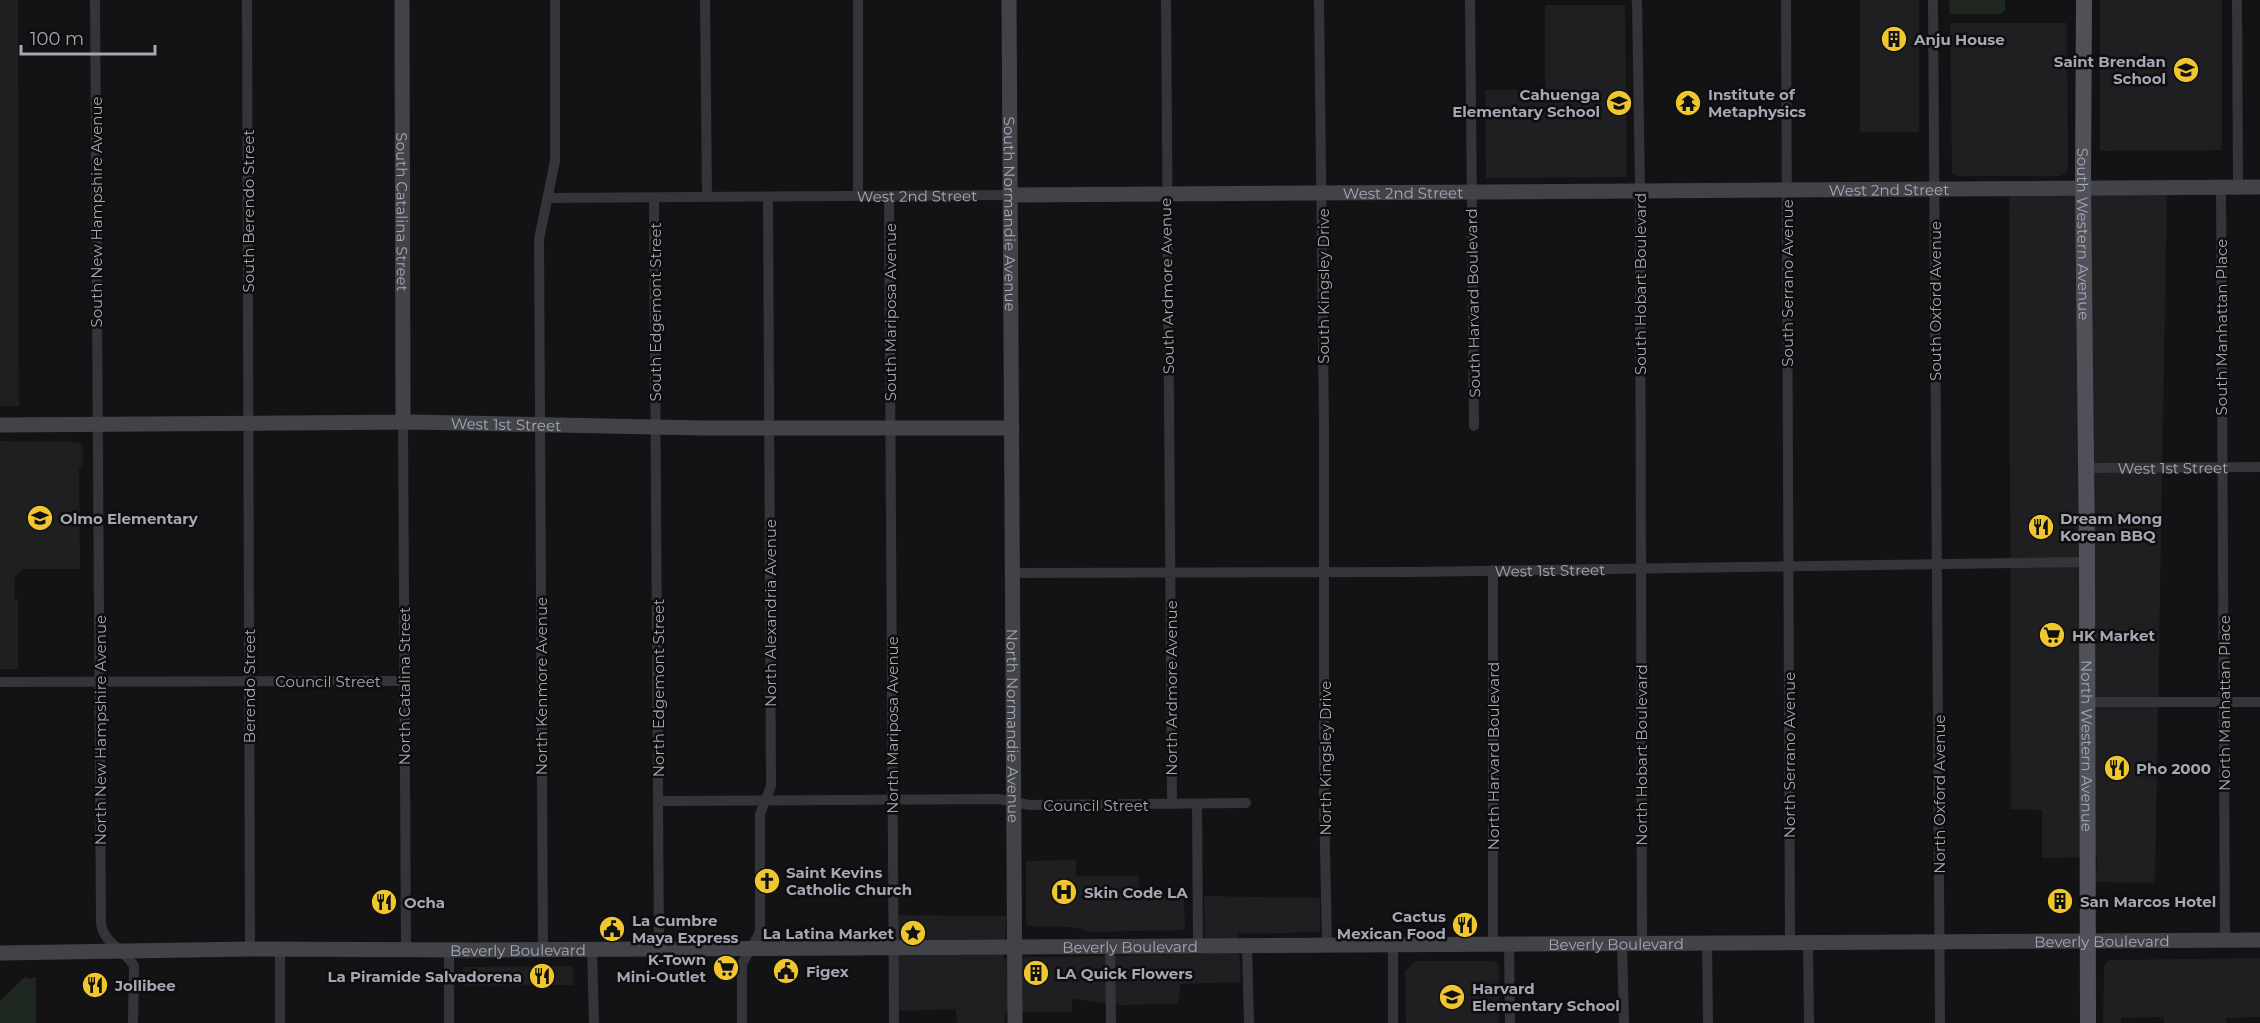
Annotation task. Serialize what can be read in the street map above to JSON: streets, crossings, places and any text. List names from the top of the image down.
{
  "streets": {
    "main road": [
      "West 2nd Street",
      "South Catalina Street",
      "South Normandie Avenue",
      "South Western Avenue",
      "West 1st Street",
      "North Normandie Avenue",
      "North Western Avenue",
      "Beverly Boulevard"
    ],
    "street": [
      "South Berendo Street",
      "South New Hampshire Avenue",
      "South Serrano Avenue",
      "South Hobart Boulevard",
      "South Ardmore Avenue",
      "South Kingsley Drive",
      "South Oxford Avenue",
      "South Harvard Boulevard",
      "South Edgemont Street",
      "South Mariposa Avenue",
      "South Manhattan Place",
      "North Alexandria Avenue",
      "Council Street",
      "Berendo Street",
      "North Catalina Street",
      "North Kenmore Avenue",
      "North Edgemont Street",
      "North Ardmore Avenue",
      "North Manhattan Place",
      "North Mariposa Avenue",
      "North New Hampshire Avenue",
      "North Hobart Boulevard",
      "North Serrano Avenue",
      "North Harvard Boulevard",
      "North Kingsley Drive",
      "North Oxford Avenue"
    ]
  },
  "crossings": [
    ["West 2nd Street", "South Normandie Avenue"],
    ["West 2nd Street", "South Western Avenue"],
    ["West 2nd Street", "South Serrano Avenue"],
    ["West 2nd Street", "South Hobart Boulevard"],
    ["West 2nd Street", "South Ardmore Avenue"],
    ["West 2nd Street", "South Kingsley Drive"],
    ["West 2nd Street", "South Oxford Avenue"],
    ["West 2nd Street", "South Harvard Boulevard"],
    ["West 2nd Street", "South Edgemont Street"],
    ["West 2nd Street", "South Mariposa Avenue"],
    ["West 2nd Street", "South Manhattan Place"],
    ["West 2nd Street", "North Alexandria Avenue"],
    ["West 2nd Street", "North Kenmore Avenue"],
    ["South Berendo Street", "West 1st Street"],
    ["South Berendo Street", "Berendo Street"],
    ["South Catalina Street", "West 1st Street"],
    ["South Catalina Street", "North Catalina Street"],
    ["South New Hampshire Avenue", "West 1st Street"],
    ["South New Hampshire Avenue", "North New Hampshire Avenue"],
    ["South Normandie Avenue", "West 1st Street"],
    ["South Normandie Avenue", "North Normandie Avenue"],
    ["South Western Avenue", "West 1st Street"],
    ["South Western Avenue", "North Western Avenue"],
    ["South Serrano Avenue", "West 1st Street"],
    ["South Serrano Avenue", "North Serrano Avenue"],
    ["South Hobart Boulevard", "West 1st Street"],
    ["South Hobart Boulevard", "North Hobart Boulevard"],
    ["South Ardmore Avenue", "West 1st Street"],
    ["South Ardmore Avenue", "North Ardmore Avenue"],
    ["South Kingsley Drive", "West 1st Street"],
    ["South Kingsley Drive", "North Kingsley Drive"],
    ["South Oxford Avenue", "West 1st Street"],
    ["South Oxford Avenue", "North Oxford Avenue"],
    ["South Edgemont Street", "West 1st Street"],
    ["South Edgemont Street", "North Edgemont Street"],
    ["South Mariposa Avenue", "West 1st Street"],
    ["South Mariposa Avenue", "North Mariposa Avenue"],
    ["South Manhattan Place", "West 1st Street"],
    ["South Manhattan Place", "North Manhattan Place"],
    ["West 1st Street", "North Alexandria Avenue"],
    ["West 1st Street", "Berendo Street"],
    ["West 1st Street", "North Catalina Street"],
    ["West 1st Street", "North Kenmore Avenue"],
    ["West 1st Street", "North Edgemont Street"],
    ["West 1st Street", "North Ardmore Avenue"],
    ["West 1st Street", "North Manhattan Place"],
    ["West 1st Street", "North Mariposa Avenue"],
    ["West 1st Street", "North Normandie Avenue"],
    ["West 1st Street", "North New Hampshire Avenue"],
    ["West 1st Street", "North Western Avenue"],
    ["West 1st Street", "North Hobart Boulevard"],
    ["West 1st Street", "North Serrano Avenue"],
    ["West 1st Street", "North Harvard Boulevard"],
    ["West 1st Street", "North Kingsley Drive"],
    ["West 1st Street", "North Oxford Avenue"],
    ["North Alexandria Avenue", "Council Street"],
    ["North Alexandria Avenue", "Beverly Boulevard"],
    ["Council Street", "Berendo Street"],
    ["Council Street", "North Catalina Street"],
    ["Council Street", "North Edgemont Street"],
    ["Council Street", "North Ardmore Avenue"],
    ["Council Street", "North Mariposa Avenue"],
    ["Council Street", "North Normandie Avenue"],
    ["Council Street", "North New Hampshire Avenue"],
    ["Berendo Street", "Beverly Boulevard"],
    ["North Catalina Street", "Beverly Boulevard"],
    ["North Kenmore Avenue", "Beverly Boulevard"],
    ["North Edgemont Street", "Beverly Boulevard"],
    ["North Manhattan Place", "Beverly Boulevard"],
    ["North Mariposa Avenue", "Beverly Boulevard"],
    ["North Normandie Avenue", "Beverly Boulevard"],
    ["North New Hampshire Avenue", "Beverly Boulevard"],
    ["North Western Avenue", "Beverly Boulevard"],
    ["North Hobart Boulevard", "Beverly Boulevard"],
    ["North Serrano Avenue", "Beverly Boulevard"],
    ["North Harvard Boulevard", "Beverly Boulevard"],
    ["North Kingsley Drive", "Beverly Boulevard"],
    ["North Oxford Avenue", "Beverly Boulevard"]
  ],
  "places": {
    "building": ["Anju House", "San Marcos Hotel", "LA Quick Flowers"],
    "school or university": [
      "Saint Brendan School",
      "Cahuenga Elementary School",
      "Olmo Elementary",
      "Harvard Elementary School"
    ],
    "temple": ["Institute of Metaphysics"],
    "restaurant": [
      "Dream Mong Korean BBQ",
      "Pho 2000",
      "Ocha",
      "Cactus Mexican Food",
      "La Piramide Salvadorena",
      "Jollibee"
    ],
    "supermarket": ["HK Market", "K-Town Mini-Outlet"],
    "church": ["Saint Kevins Catholic Church"],
    "hospital": ["Skin Code LA"],
    "public building": ["La Cumbre Maya Express", "Figex"],
    "place": ["La Latina Market"]
  },
  "scale_bar": "100 m"
}
